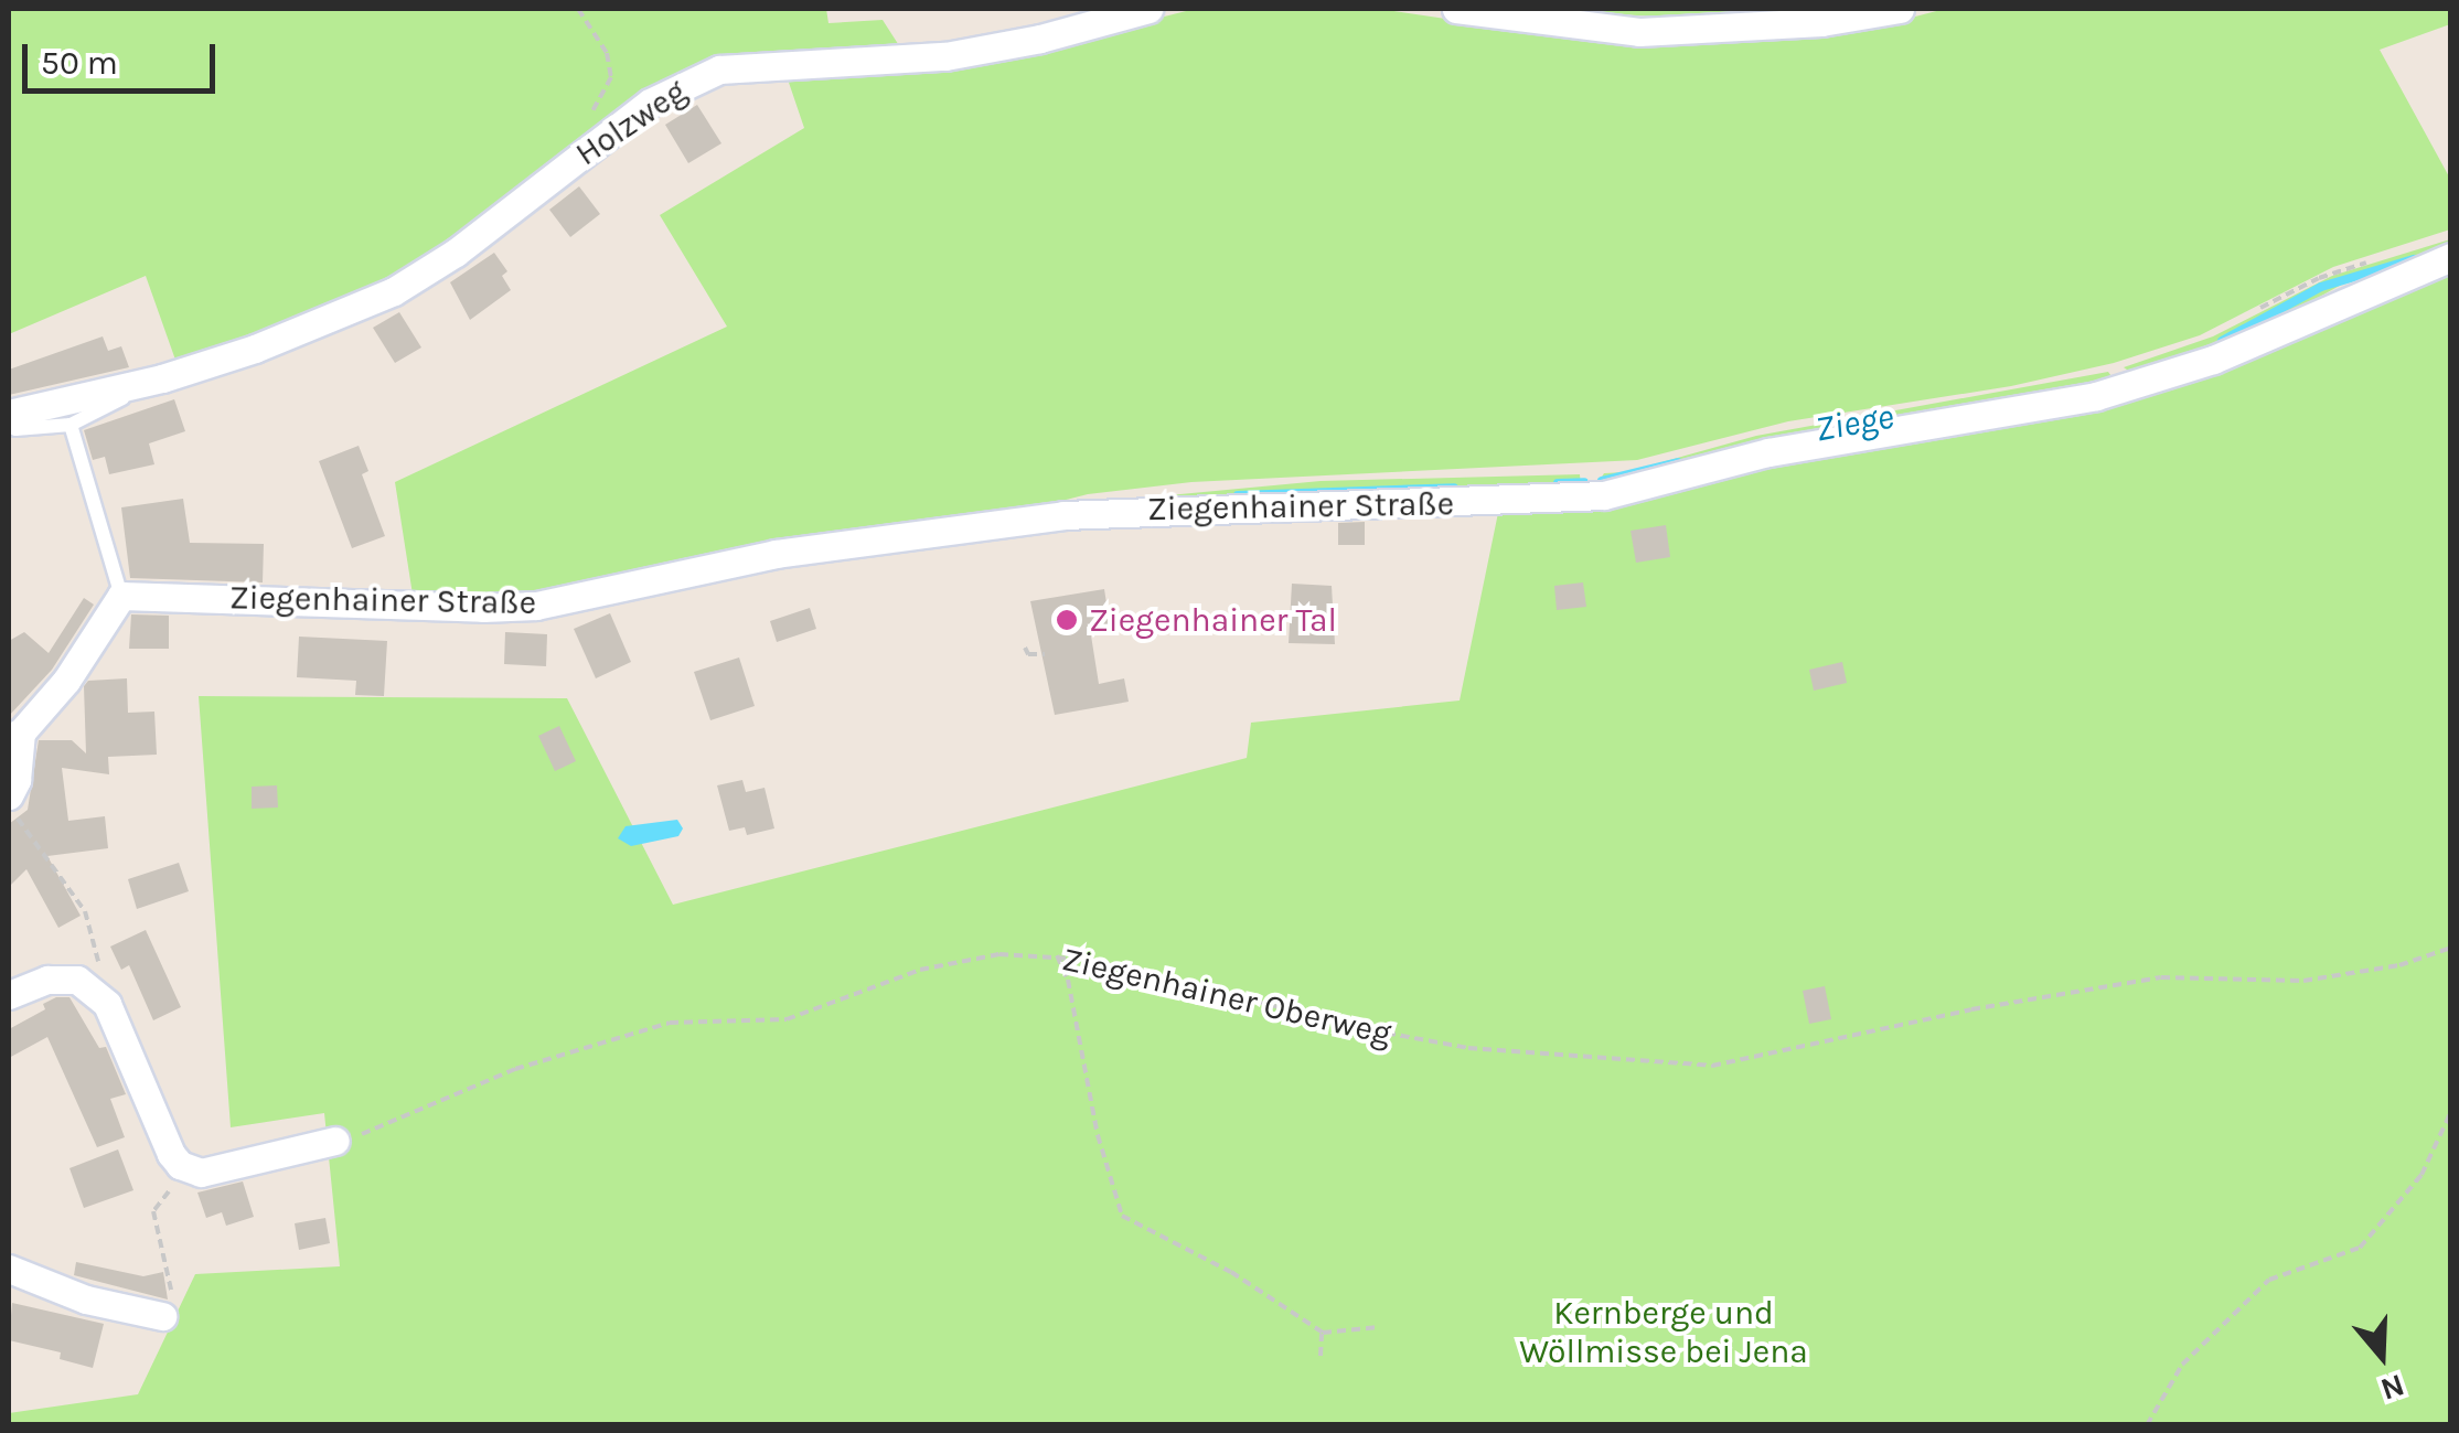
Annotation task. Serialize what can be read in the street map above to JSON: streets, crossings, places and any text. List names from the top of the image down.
{
  "streets": {
    "street": ["Holzweg", "Ziegenhainer Straße"],
    "path": ["Ziegenhainer Oberweg"]
  },
  "water": ["Ziege"],
  "parks": ["Kernberge und Wöllmisse bei Jena"],
  "places": ["Ziegenhainer Tal"],
  "scale_bar": "50 m",
  "north": "bottom"
}
